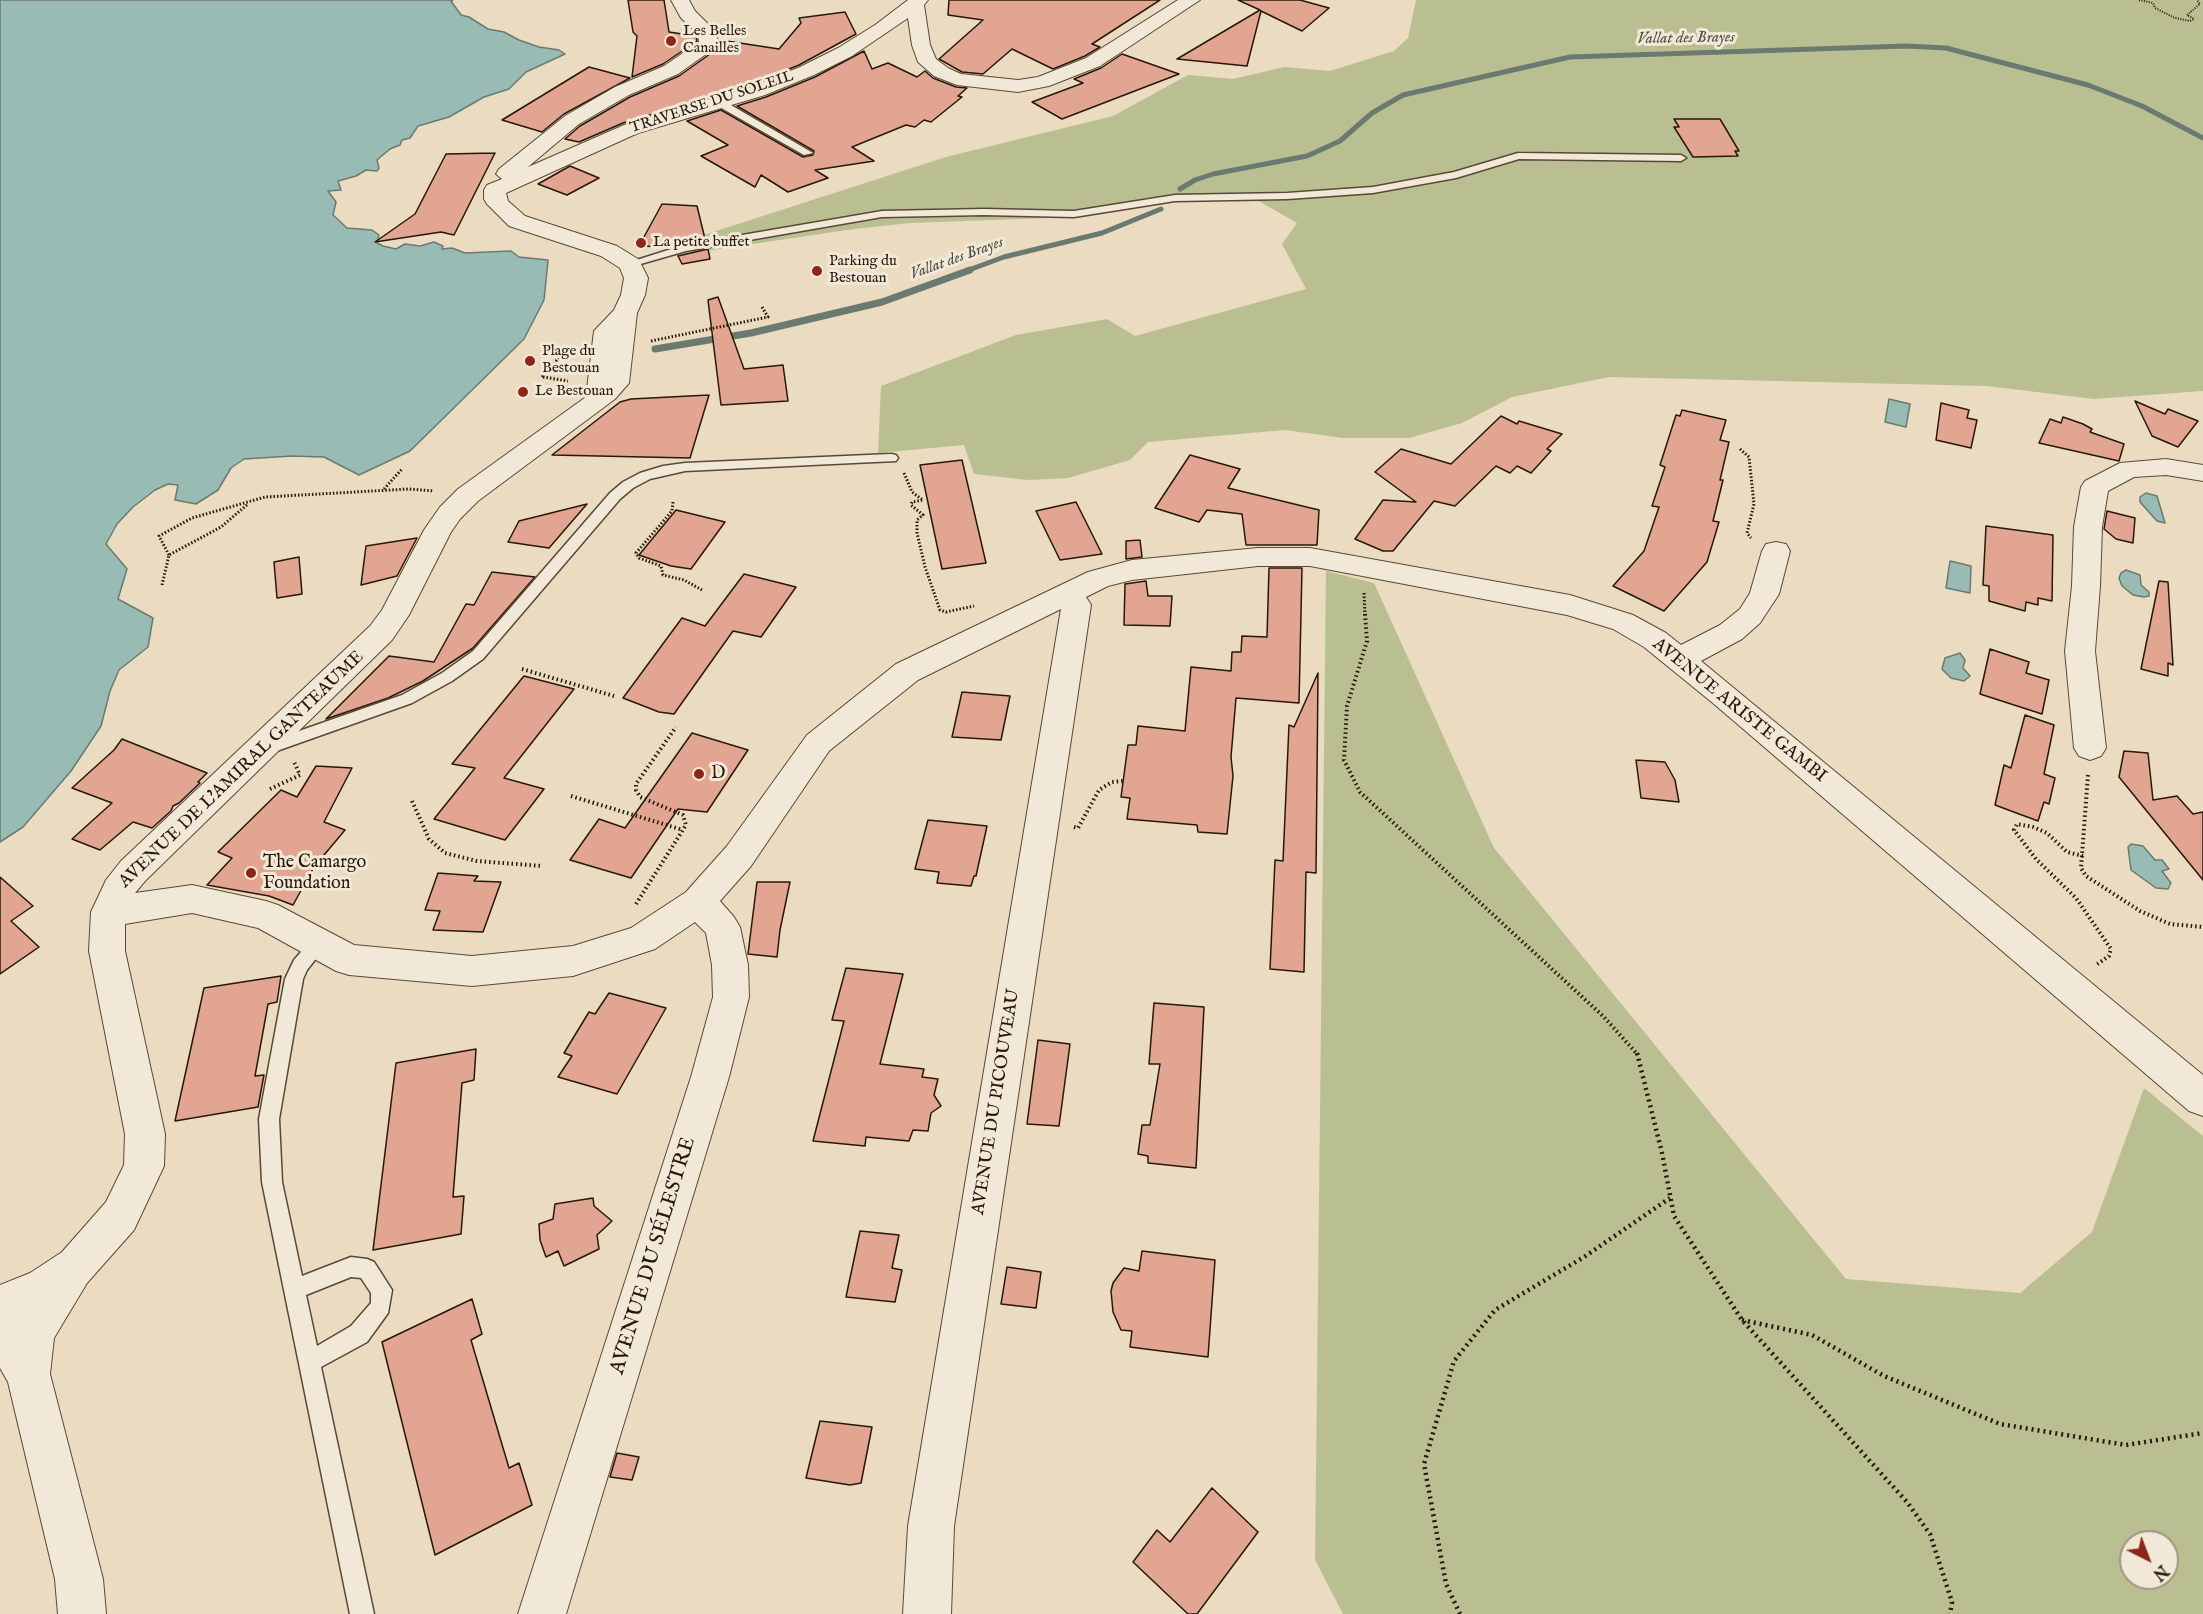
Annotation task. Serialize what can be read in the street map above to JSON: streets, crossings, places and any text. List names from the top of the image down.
{
  "streets": {
    "street": [
      "TRAVERSE DU SOLEIL",
      "AVENUE ARISTE GAMBI",
      "AVENUE DE L'AMIRAL GANTEAUME",
      "AVENUE DU PICOUVEAU",
      "AVENUE DU SÉLESTRE"
    ]
  },
  "crossings": [
    ["AVENUE ARISTE GAMBI", "AVENUE DE L'AMIRAL GANTEAUME"],
    ["AVENUE ARISTE GAMBI", "AVENUE DU PICOUVEAU"],
    ["AVENUE ARISTE GAMBI", "AVENUE DU SÉLESTRE"]
  ],
  "water": ["Vallat des Brayes"],
  "places": [
    "Les Belles Canailles",
    "La petite buffet",
    "Parking du Bestouan",
    "Plage du Bestouan",
    "Le Bestouan",
    "D",
    "The Camargo Foundation"
  ],
  "north": "bottom right"
}
